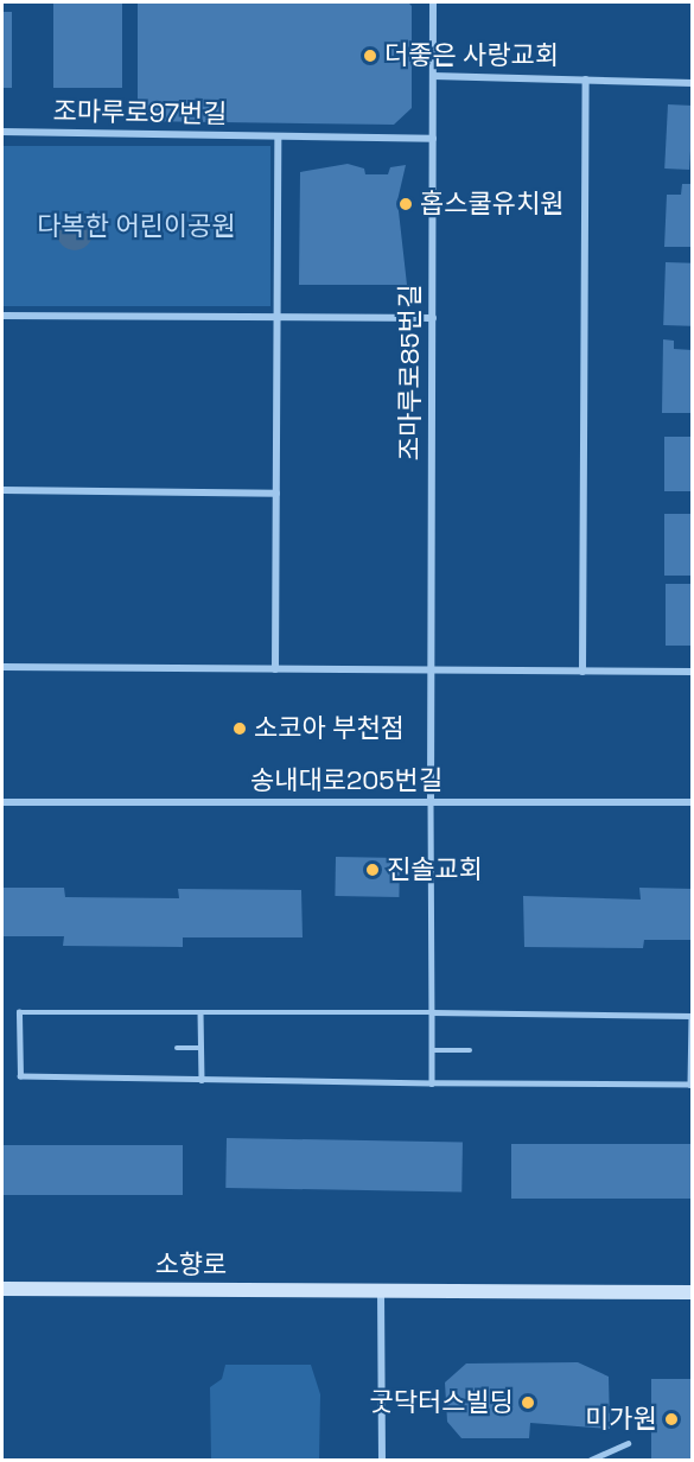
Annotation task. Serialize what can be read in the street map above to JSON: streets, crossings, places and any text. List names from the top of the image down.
{
  "streets": {
    "street": [
      "조마루로97번길",
      "조마루로85번길",
      "송내대로205번길",
      "소향로"
    ]
  },
  "crossings": [
    ["조마루로97번길", "조마루로85번길"],
    ["조마루로85번길", "송내대로205번길"]
  ],
  "parks": ["다복한 어린이공원"],
  "places": [
    "더좋은 사랑교회",
    "홉스쿨유치원",
    "소코아 부천점",
    "진솔교회",
    "굿닥터스빌딩",
    "미가원"
  ]
}
